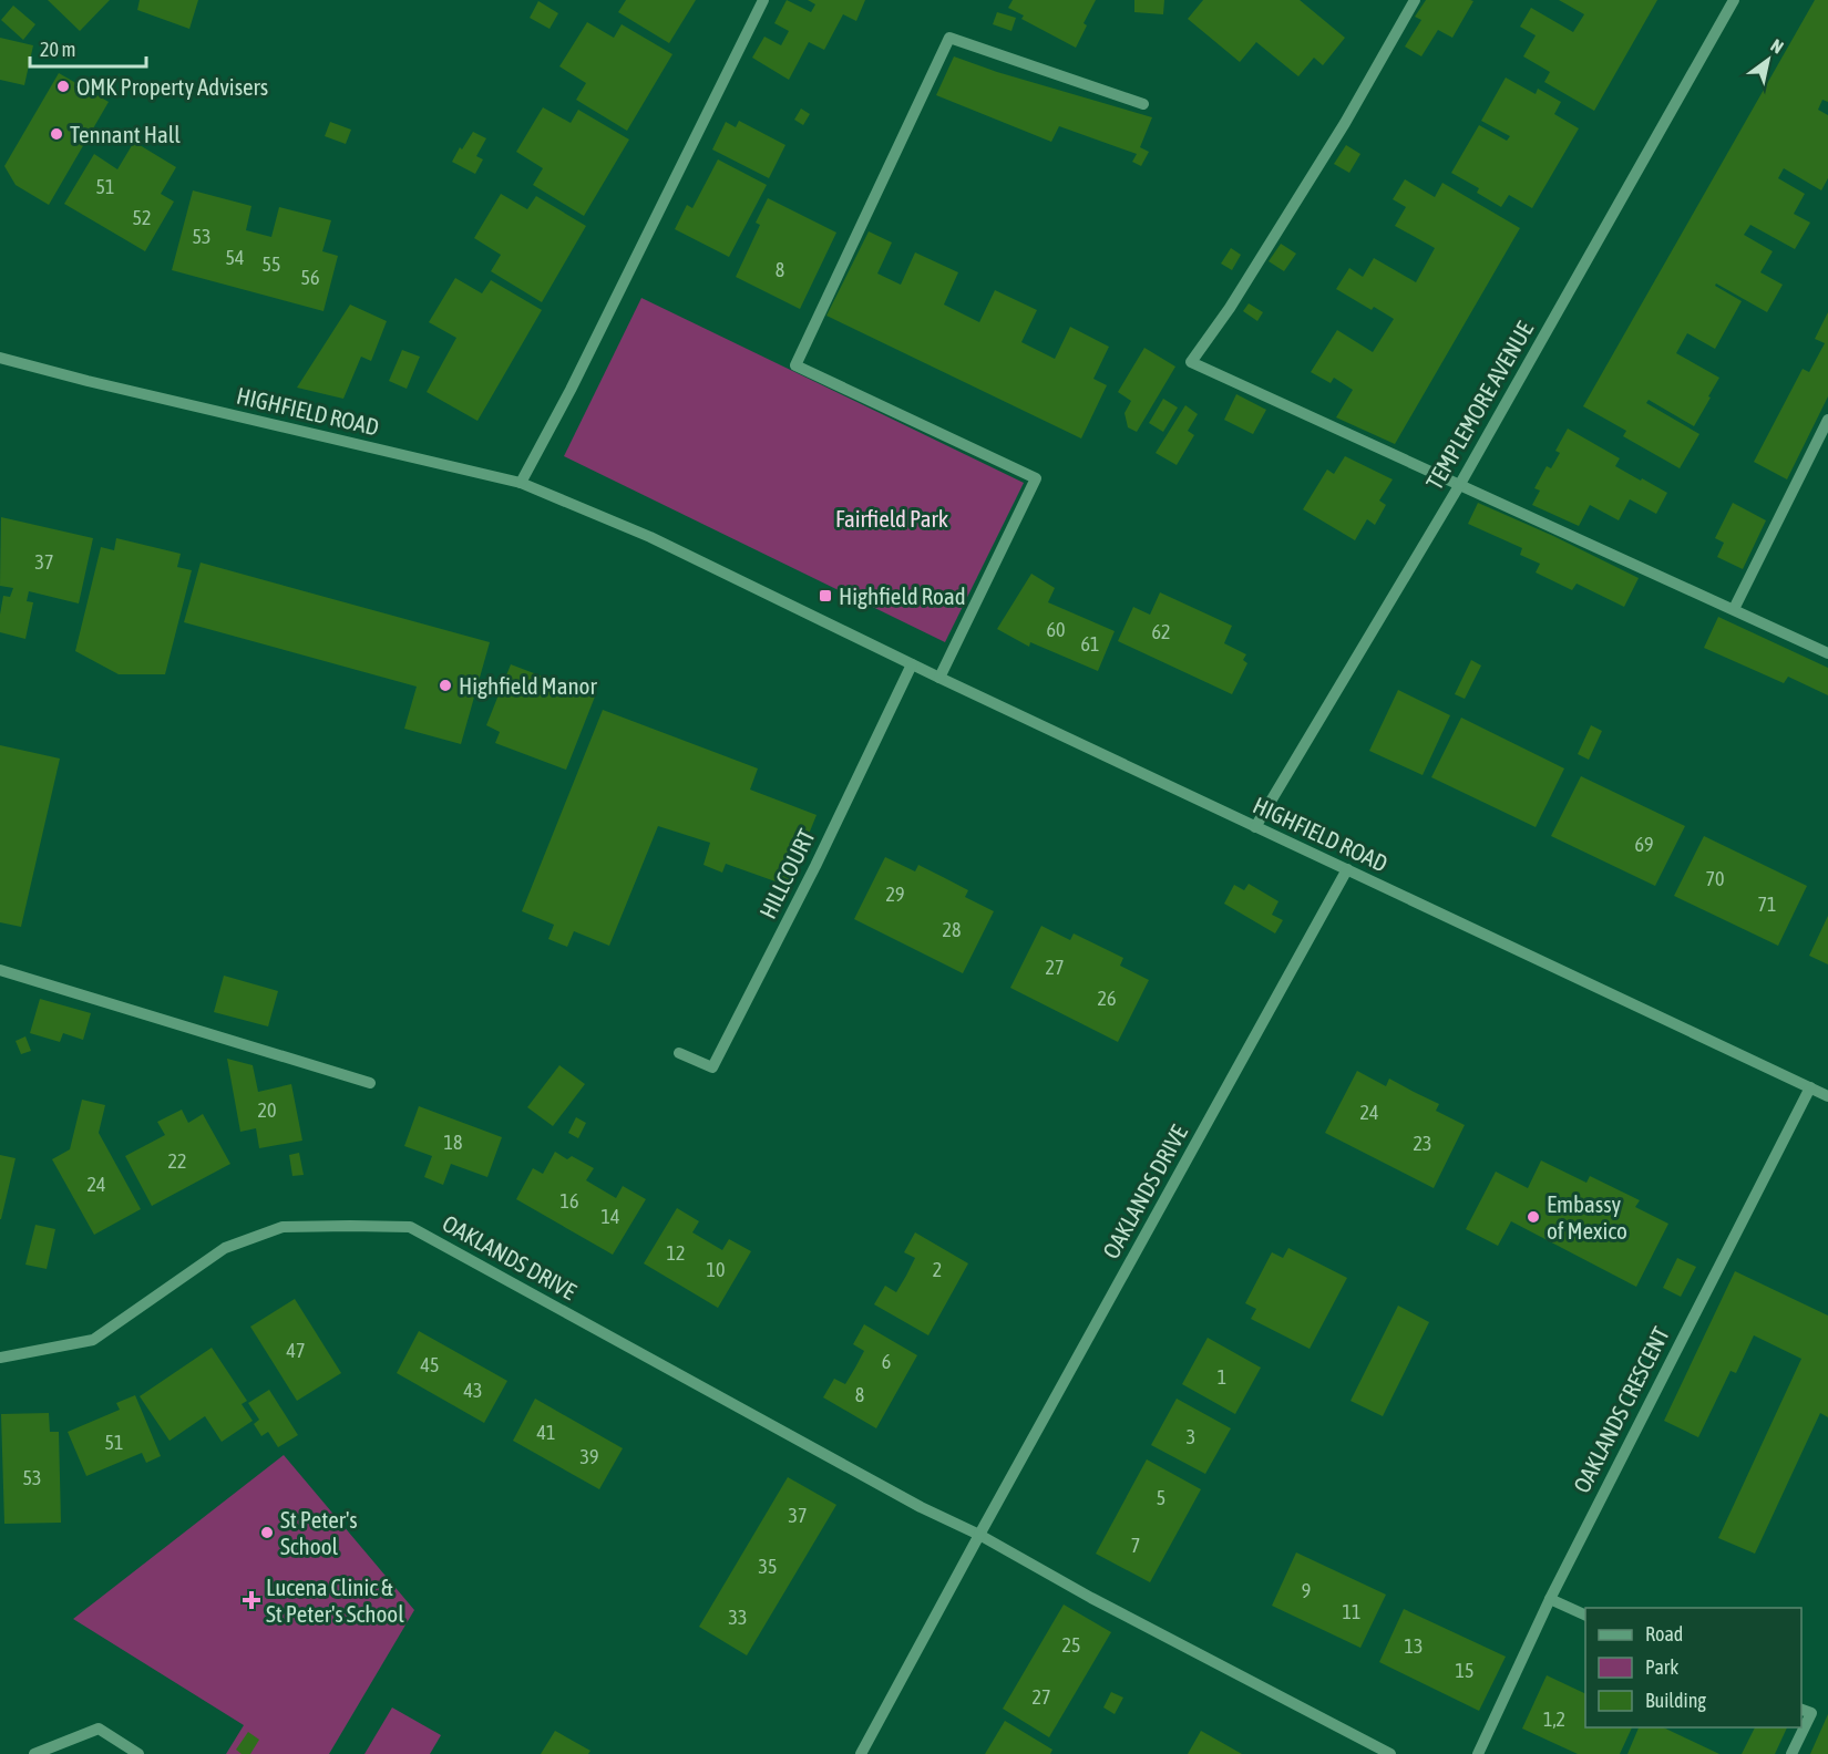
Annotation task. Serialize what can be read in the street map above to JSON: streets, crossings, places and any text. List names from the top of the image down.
{
  "streets": {
    "street": [
      "TEMPLEMORE AVENUE",
      "HIGHFIELD ROAD",
      "HILLCOURT",
      "OAKLANDS DRIVE",
      "OAKLANDS CRESCENT"
    ]
  },
  "crossings": [
    ["TEMPLEMORE AVENUE", "HIGHFIELD ROAD"],
    ["HIGHFIELD ROAD", "HILLCOURT"],
    ["HIGHFIELD ROAD", "OAKLANDS DRIVE"],
    ["HIGHFIELD ROAD", "OAKLANDS CRESCENT"]
  ],
  "parks": ["Fairfield Park"],
  "places": {
    "other": [
      "OMK Property Advisers",
      "Tennant Hall",
      "Highfield Manor",
      "Embassy of Mexico",
      "St Peter's School"
    ],
    "transit": ["Highfield Road"],
    "health": ["Lucena Clinic & St Peter's School"]
  },
  "house_numbers": [
    "51",
    "52",
    "53",
    "54",
    "55",
    "8",
    "56",
    "37",
    "60",
    "62",
    "61",
    "69",
    "70",
    "29",
    "71",
    "28",
    "27",
    "26",
    "20",
    "24",
    "18",
    "23",
    "22",
    "24",
    "16",
    "14",
    "12",
    "10",
    "2",
    "47",
    "6",
    "45",
    "1",
    "43",
    "8",
    "41",
    "3",
    "51",
    "39",
    "53",
    "5",
    "37",
    "7",
    "35",
    "9",
    "11",
    "33",
    "25",
    "13",
    "15",
    "27",
    "1,2"
  ],
  "legend": ["Road", "Park", "Building"],
  "scale_bar": "20 m",
  "north": "top right"
}
